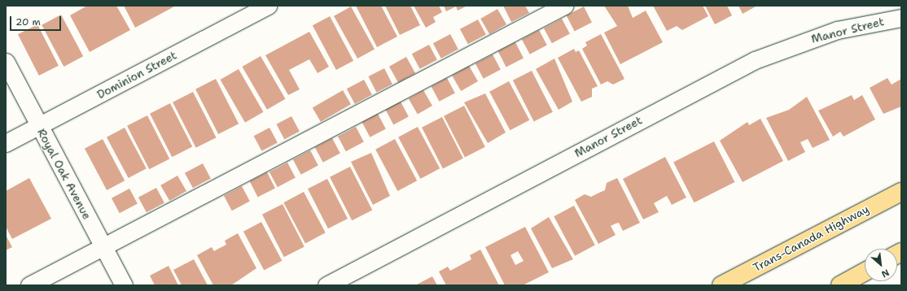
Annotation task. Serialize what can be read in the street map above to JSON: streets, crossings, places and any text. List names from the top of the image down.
{
  "streets": {
    "highway": ["Trans-Canada Highway"],
    "street": ["Manor Street", "Dominion Street", "Royal Oak Avenue"]
  },
  "crossings": [
    ["Dominion Street", "Royal Oak Avenue"]
  ],
  "scale_bar": "20 m",
  "north": "bottom right"
}
